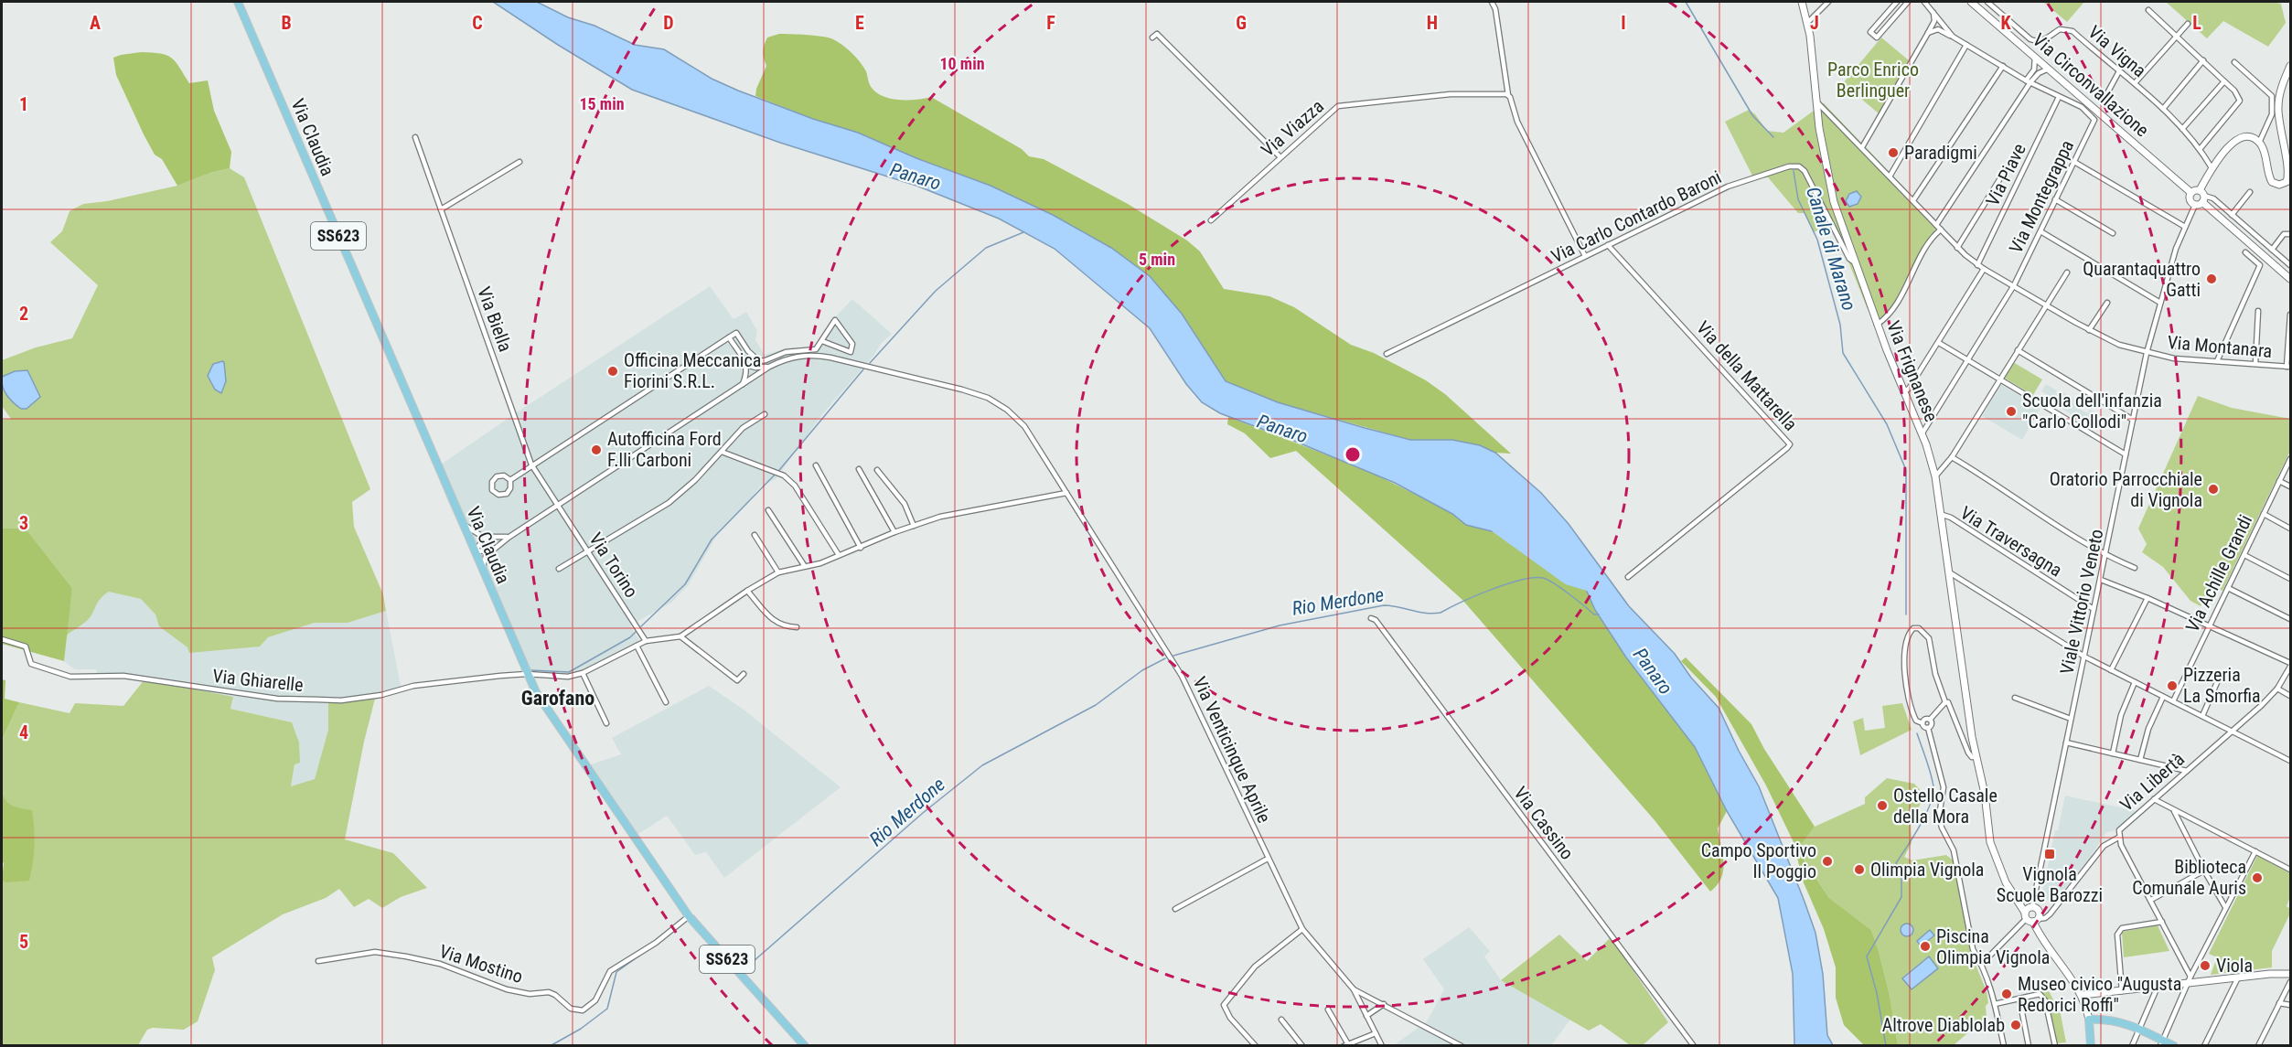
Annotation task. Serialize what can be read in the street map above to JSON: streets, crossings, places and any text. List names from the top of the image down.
{
  "streets": {
    "main road": [
      "Via Circonvallazione",
      "Via Claudia",
      "SS623",
      "Via Frignanese"
    ],
    "street": [
      "Via Vigna",
      "Via Viazza",
      "Via Piave",
      "Via Montegrappa",
      "Via Carlo Contardo Baroni",
      "Via Biella",
      "Via Montanara",
      "Via della Mattarella",
      "Via Traversagna",
      "Via Torino",
      "Via Achille Grandi",
      "Viale Vittorio Veneto",
      "Via Ghiarelle",
      "Via Venticinque Aprile",
      "Via Libertà",
      "Via Cassino",
      "Via Mostino"
    ]
  },
  "crossings": [
    ["Via Claudia", "Via Ghiarelle"],
    ["Via Claudia", "Via Mostino"],
    ["Via Piave", "Via Montegrappa"],
    ["Via Piave", "Via Montanara"],
    ["Via Montegrappa", "Via Montanara"],
    ["Via Montegrappa", "Via Frignanese"],
    ["Via Carlo Contardo Baroni", "Via Frignanese"],
    ["Via Carlo Contardo Baroni", "Via della Mattarella"],
    ["Via Biella", "Via Torino"],
    ["Via Montanara", "Via Frignanese"],
    ["Via Montanara", "Viale Vittorio Veneto"],
    ["Via Frignanese", "Via Traversagna"],
    ["Via Frignanese", "Via Libertà"],
    ["Via Traversagna", "Viale Vittorio Veneto"]
  ],
  "districts": ["Garofano"],
  "water": ["Panaro", "Canale di Marano", "Rio Merdone"],
  "parks": ["Parco Enrico Berlinguer"],
  "places": {
    "other": [
      "Paradigmi",
      "Quarantaquattro Gatti",
      "Officina Meccanica Fiorini S.R.L.",
      "Scuola dell'infanzia \"Carlo Collodi\"",
      "Autofficina Ford F.lli Carboni",
      "Oratorio Parrocchiale di Vignola",
      "Pizzeria La Smorfia",
      "Ostello Casale della Mora",
      "Campo Sportivo Il Poggio",
      "Olimpia Vignola",
      "Biblioteca Comunale Auris",
      "Piscina Olimpia Vignola",
      "Viola",
      "Museo civico \"Augusta Redorici Roffi\"",
      "Altrove Diablolab"
    ],
    "transit": ["Vignola Scuole Barozzi"]
  },
  "grid": {
    "columns": [
      "A",
      "B",
      "C",
      "D",
      "E",
      "F",
      "G",
      "H",
      "I",
      "J",
      "K",
      "L"
    ],
    "rows": [
      "1",
      "2",
      "3",
      "4",
      "5"
    ]
  },
  "rings": ["10 min", "15 min", "5 min"]
}
